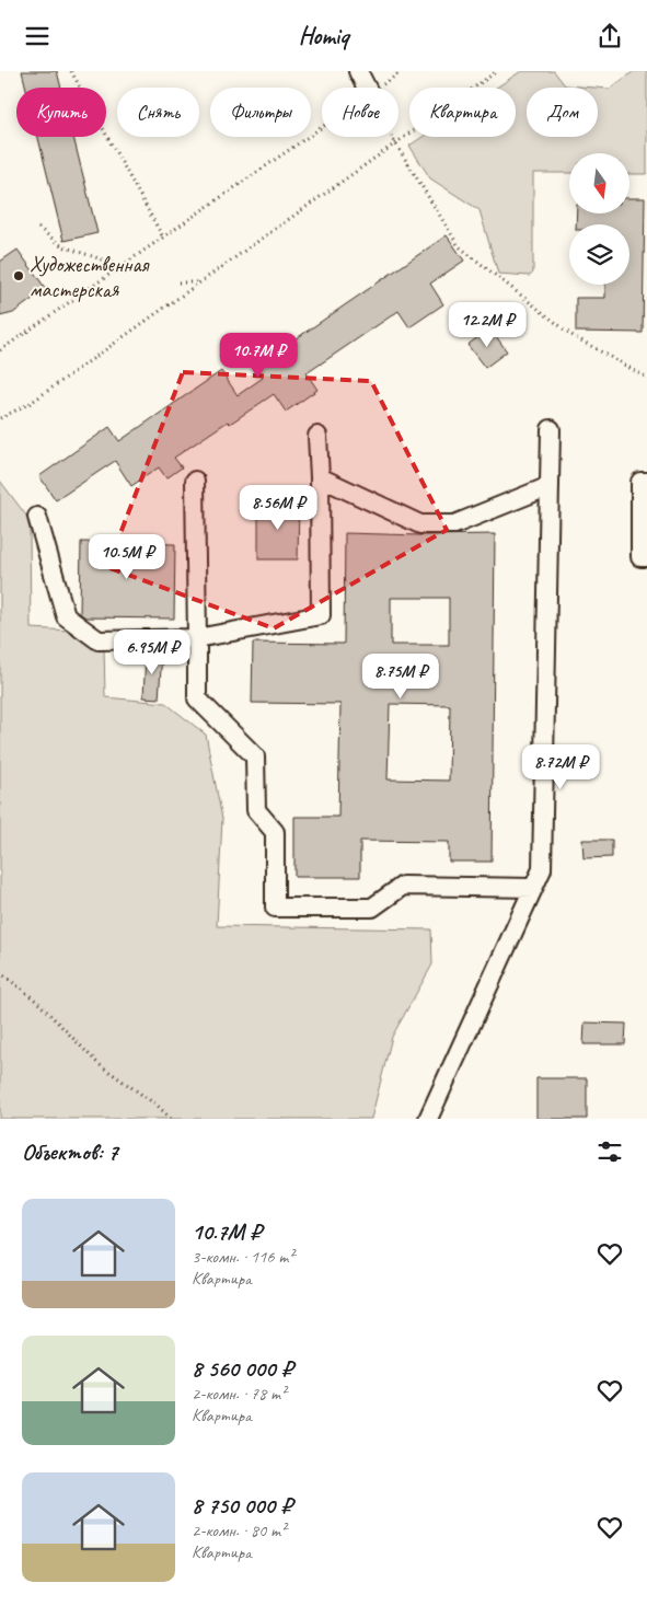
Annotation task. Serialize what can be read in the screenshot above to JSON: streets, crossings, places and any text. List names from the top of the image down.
{
  "places": ["Художественная мастерская"],
  "north": "bottom",
  "page": {
    "header": "Homiq",
    "chip": [
      "Купить",
      "Снять",
      "Фильтры",
      "Новое",
      "Квартира",
      "Дом"
    ],
    "price": [
      "12.2M ₽",
      "10.7M ₽",
      "8.56M ₽",
      "10.5M ₽",
      "6.95M ₽",
      "8.75M ₽",
      "8.72M ₽"
    ],
    "heading": "Объектов: 7",
    "list": [
      {
        "name": "10.7M ₽",
        "note": "3-комн. · 116 m² · Квартира"
      },
      {
        "name": "8 560 000 ₽",
        "note": "2-комн. · 78 m² · Квартира"
      },
      {
        "name": "8 750 000 ₽",
        "note": "2-комн. · 80 m² · Квартира"
      }
    ]
  }
}
